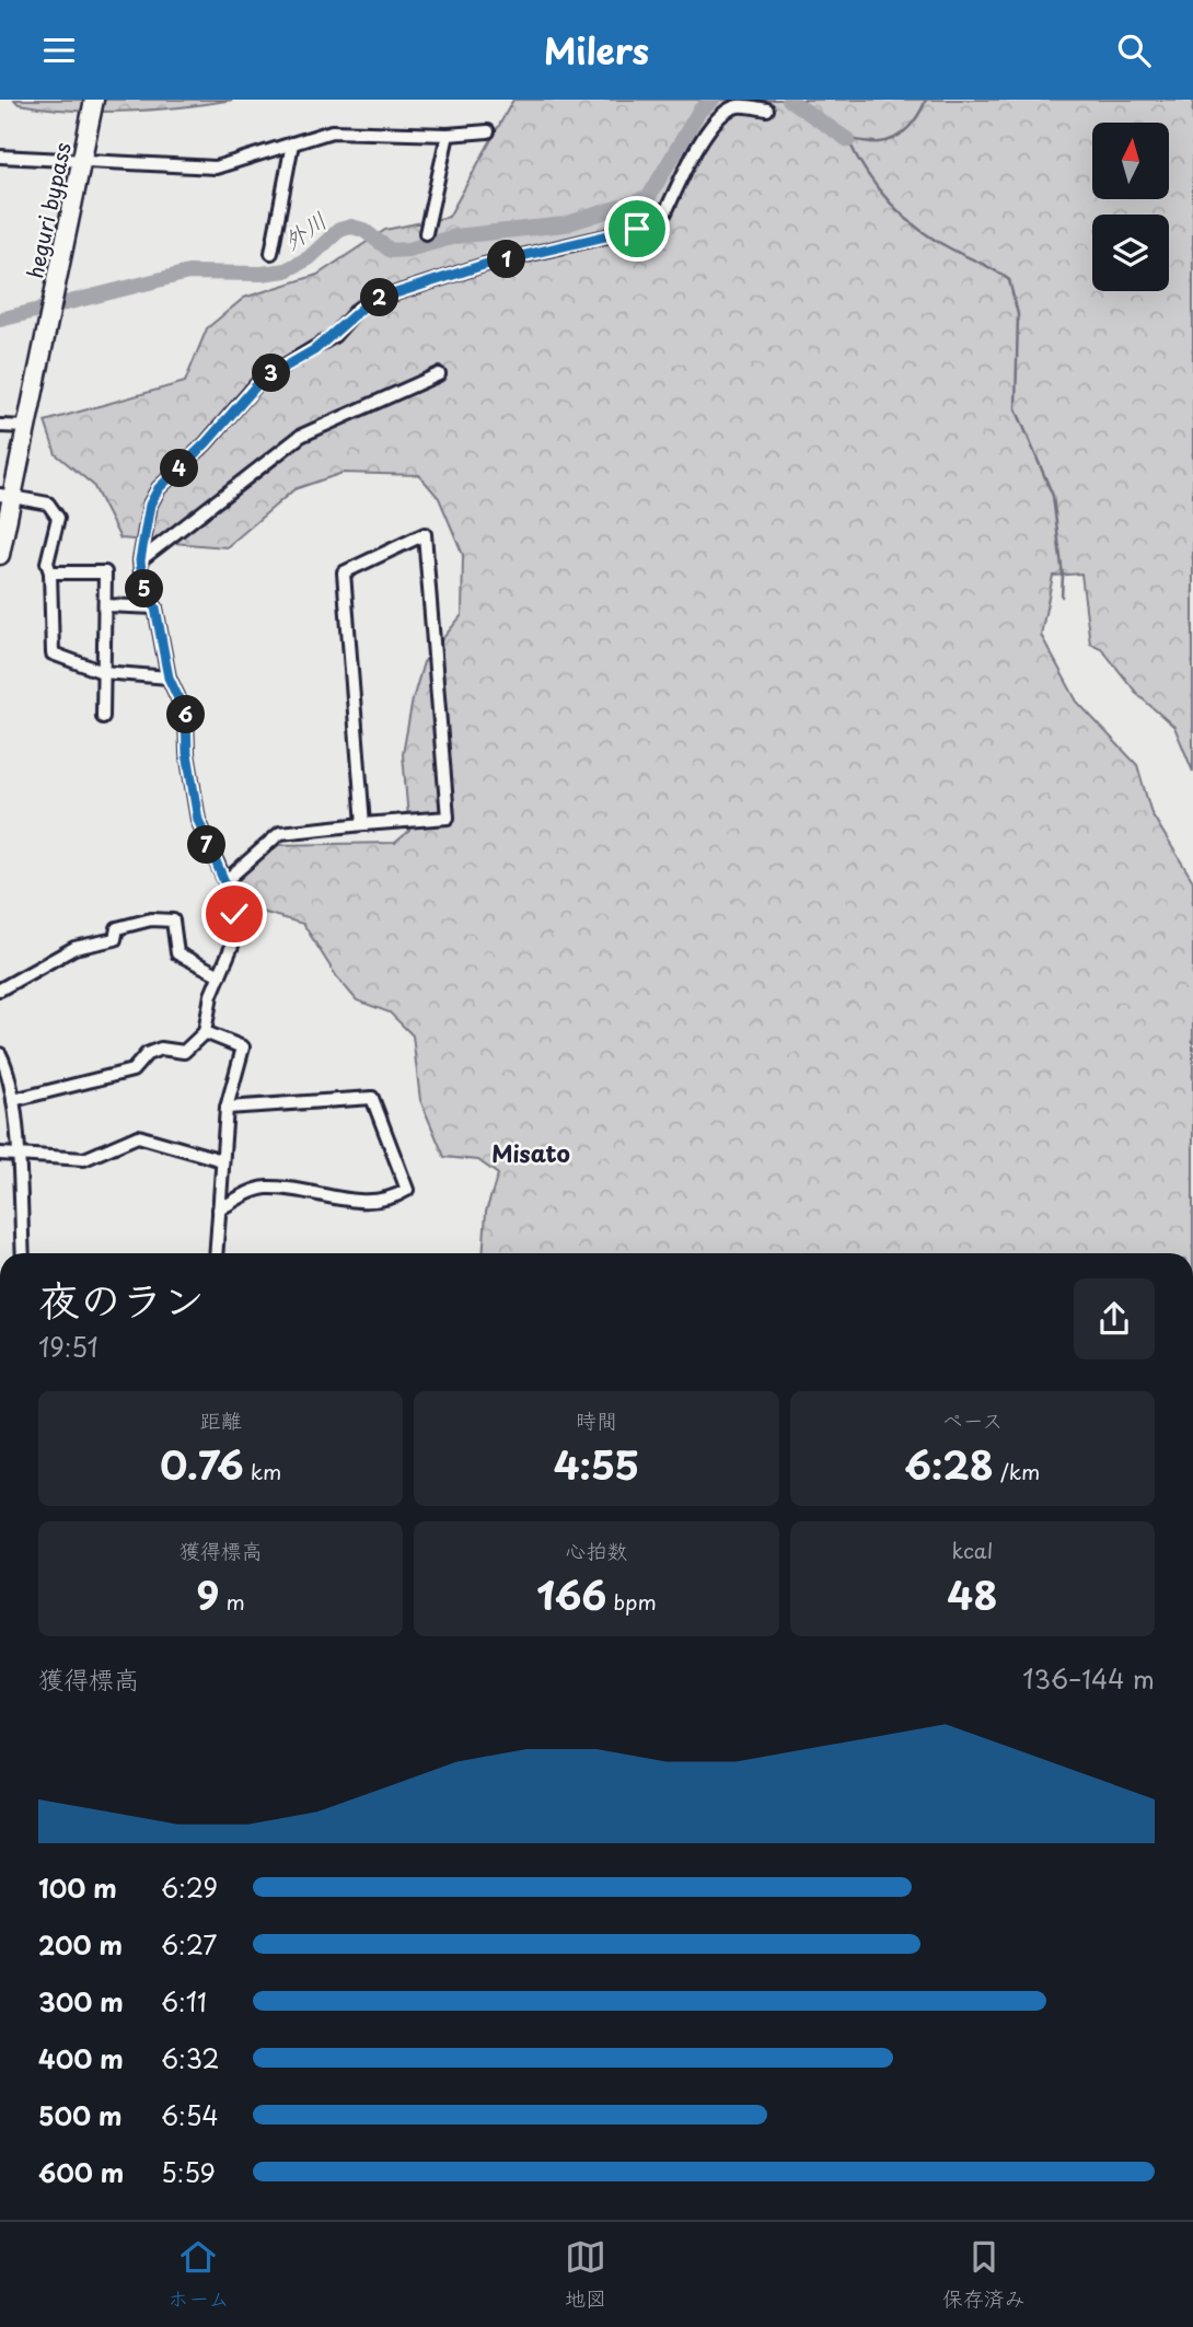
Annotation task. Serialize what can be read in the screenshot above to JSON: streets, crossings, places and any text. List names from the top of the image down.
{
  "streets": {
    "highway": ["heguri bypass"]
  },
  "districts": ["Misato"],
  "water": ["外川"],
  "north": "top",
  "page": {
    "header": "Milers",
    "pins": [
      "1",
      "2",
      "3",
      "4",
      "5",
      "6",
      "7"
    ],
    "heading": ["夜のラン", "19:51"],
    "stats": [
      ["距離", "0.76 km"],
      ["時間", "4:55"],
      ["ペース", "6:28 /km"],
      ["獲得標高", "9 m"],
      ["心拍数", "166 bpm"],
      ["kcal", "48"]
    ],
    "chart": ["獲得標高", "136–144 m"],
    "list": [
      {
        "name": "100 m",
        "note": "6:29"
      },
      {
        "name": "200 m",
        "note": "6:27"
      },
      {
        "name": "300 m",
        "note": "6:11"
      },
      {
        "name": "400 m",
        "note": "6:32"
      },
      {
        "name": "500 m",
        "note": "6:54"
      },
      {
        "name": "600 m",
        "note": "5:59"
      }
    ],
    "tabs": ["ホーム", "地図", "保存済み"]
  }
}
